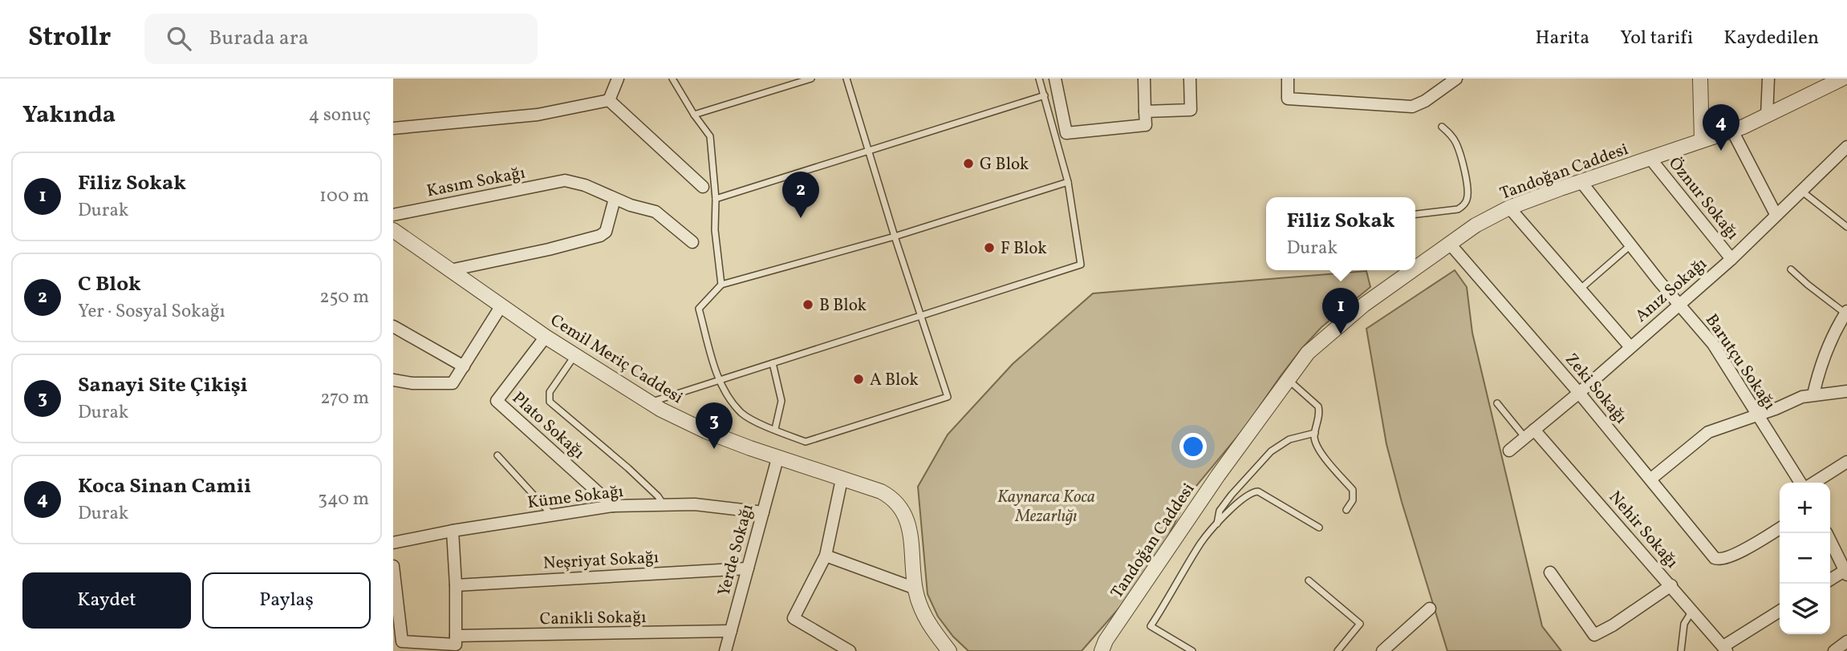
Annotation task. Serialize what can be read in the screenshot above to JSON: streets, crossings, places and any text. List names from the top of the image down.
{
  "streets": {
    "street": [
      "Tandoğan Caddesi",
      "Kasım Sokağı",
      "Öznur Sokağı",
      "Anız Sokağı",
      "Cemil Meriç Caddesi",
      "Barutçu Sokağı",
      "Zeki Sokağı",
      "Plato Sokağı",
      "Küme Sokağı",
      "Nehir Sokağı",
      "Yerde Sokağı",
      "Neşriyat Sokağı",
      "Canikli Sokağı"
    ]
  },
  "crossings": [
    ["Tandoğan Caddesi", "Öznur Sokağı"],
    ["Tandoğan Caddesi", "Barutçu Sokağı"],
    ["Tandoğan Caddesi", "Zeki Sokağı"],
    ["Öznur Sokağı", "Anız Sokağı"],
    ["Anız Sokağı", "Barutçu Sokağı"],
    ["Anız Sokağı", "Zeki Sokağı"],
    ["Anız Sokağı", "Nehir Sokağı"],
    ["Cemil Meriç Caddesi", "Plato Sokağı"],
    ["Cemil Meriç Caddesi", "Yerde Sokağı"],
    ["Plato Sokağı", "Küme Sokağı"],
    ["Küme Sokağı", "Yerde Sokağı"],
    ["Yerde Sokağı", "Neşriyat Sokağı"],
    ["Yerde Sokağı", "Canikli Sokağı"]
  ],
  "parks": ["Kaynarca Koca Mezarlığı"],
  "places": [
    "G Blok",
    "F Blok",
    "B Blok",
    "A Blok"
  ],
  "page": {
    "header": "Strollr",
    "search": "Burada ara",
    "nav": ["Harita", "Yol tarifi", "Kaydedilen"],
    "heading": ["Yakında", "4 sonuç"],
    "pins": [
      "4",
      "2",
      "1",
      "3"
    ],
    "list": [
      {
        "mark": "1",
        "name": "Filiz Sokak",
        "note": "Durak",
        "value": "100 m"
      },
      {
        "mark": "2",
        "name": "C Blok",
        "note": "Yer · Sosyal Sokağı",
        "value": "250 m"
      },
      {
        "mark": "3",
        "name": "Sanayi Site Çikişi",
        "note": "Durak",
        "value": "270 m"
      },
      {
        "mark": "4",
        "name": "Koca Sinan Camii",
        "note": "Durak",
        "value": "340 m"
      }
    ],
    "popup": ["Filiz Sokak", "Durak"],
    "map_buttons": ["+", "−"],
    "buttons": ["Kaydet", "Paylaş"]
  }
}
